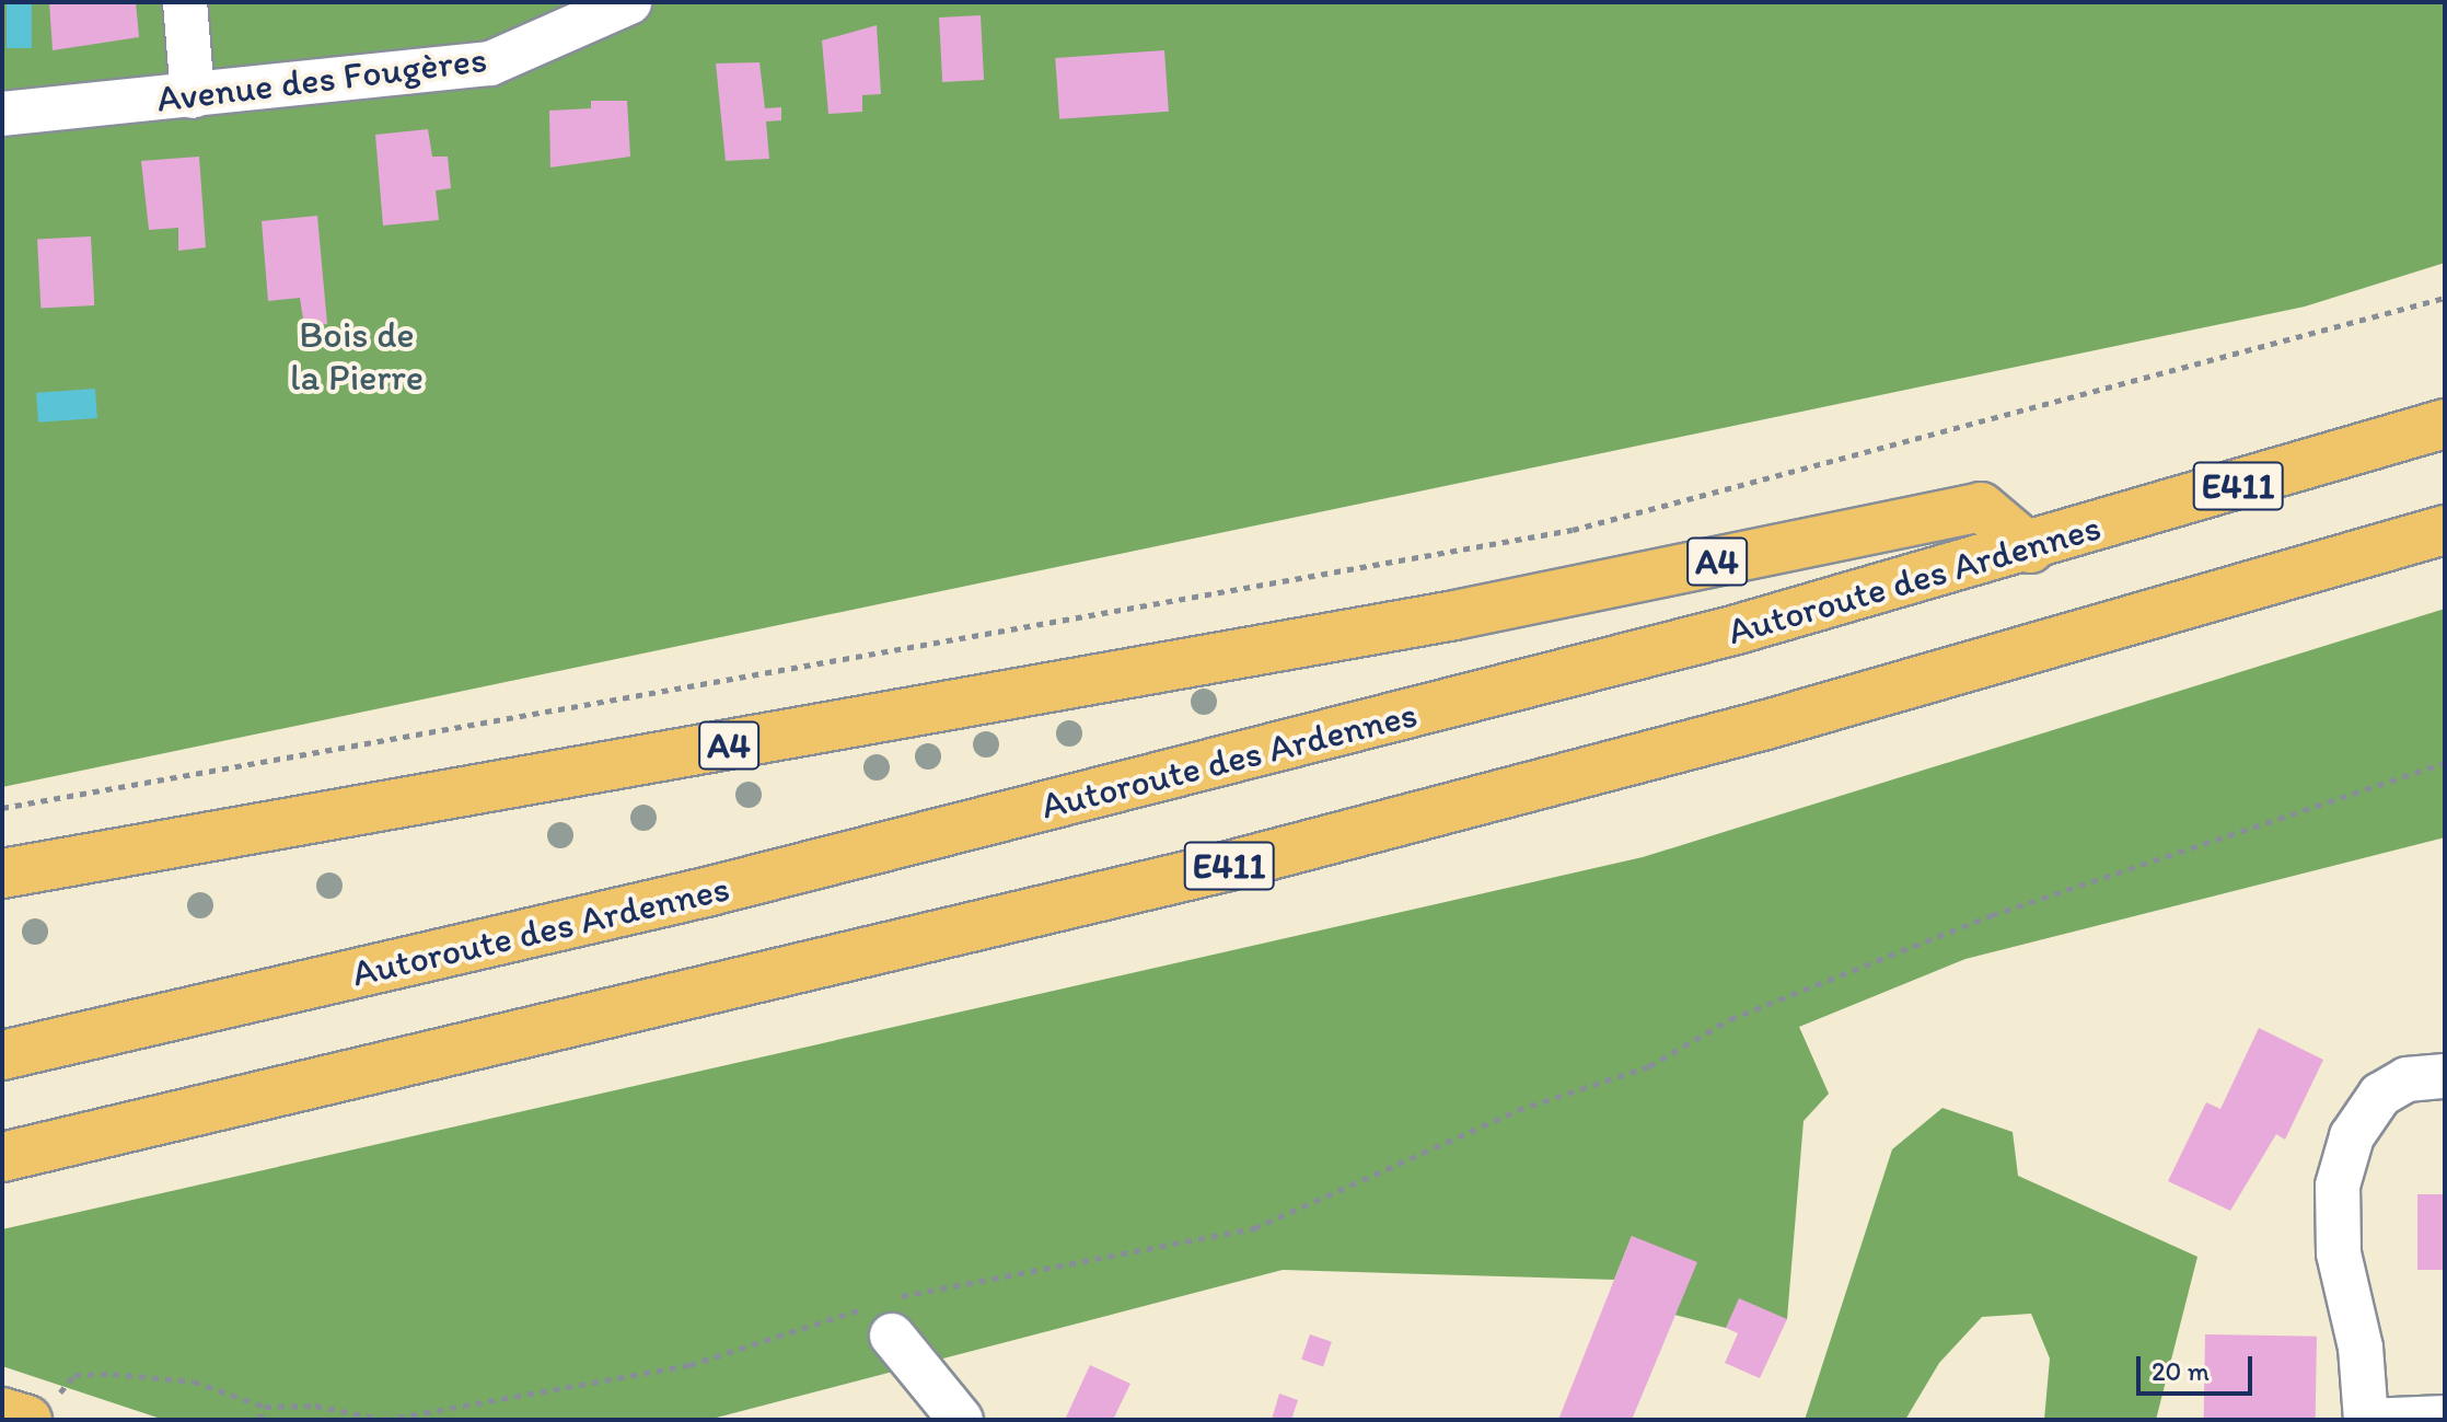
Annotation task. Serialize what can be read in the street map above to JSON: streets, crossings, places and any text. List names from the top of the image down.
{
  "streets": {
    "main road": ["E411", "A4", "Autoroute des Ardennes"],
    "street": ["Avenue des Fougères"]
  },
  "crossings": [
    ["A4", "Autoroute des Ardennes"]
  ],
  "parks": ["Bois de la Pierre"],
  "scale_bar": "20 m"
}
